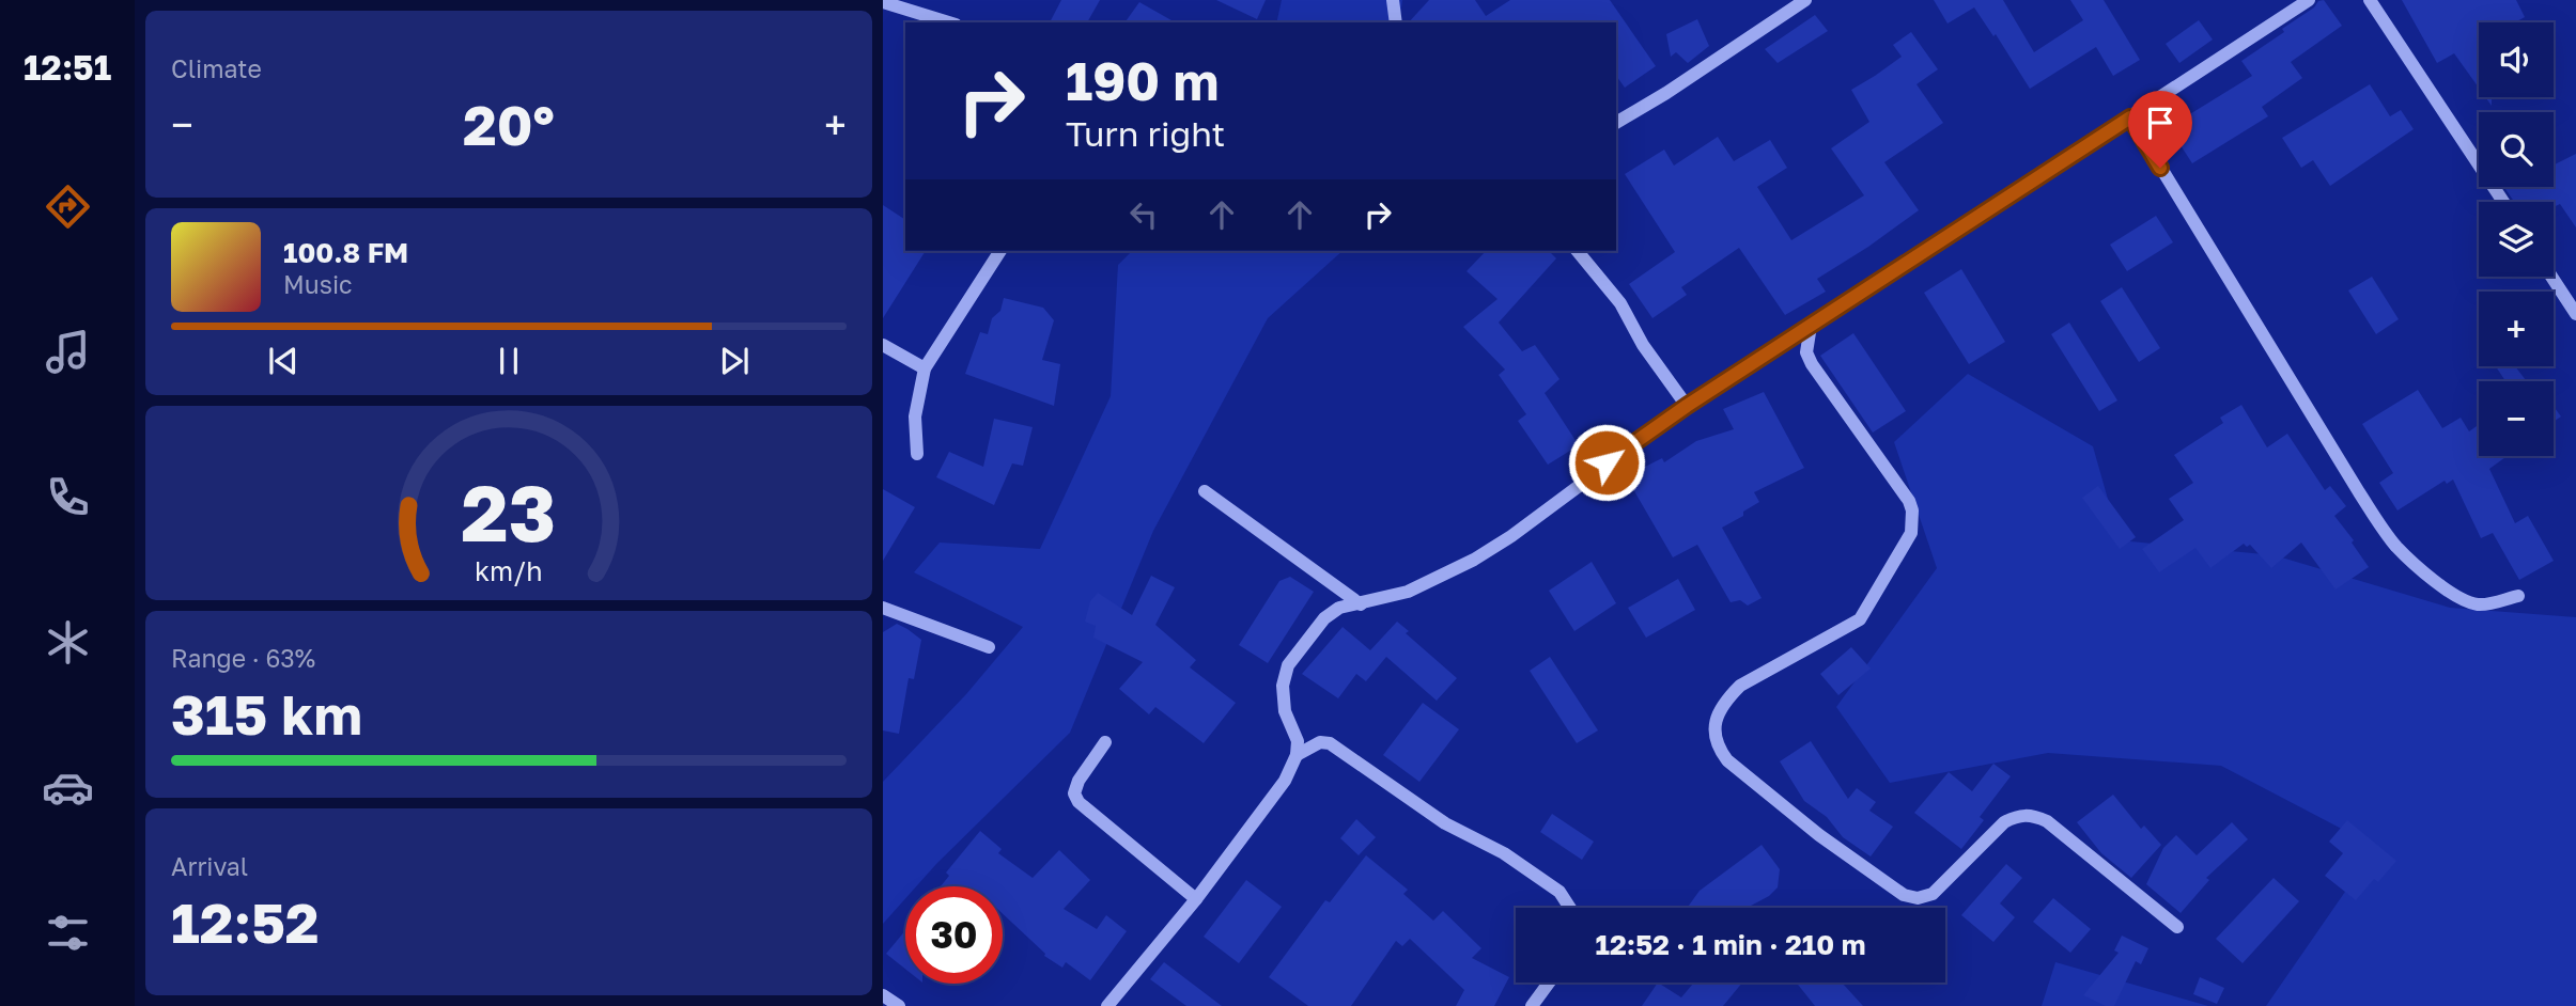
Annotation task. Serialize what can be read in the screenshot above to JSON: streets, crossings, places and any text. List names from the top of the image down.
{
  "page": {
    "tabs": "12:51",
    "tile": [
      "Climate",
      ["Range · 63%", "315 km"],
      ["Arrival", "12:52"]
    ],
    "map_buttons": ["+", "−"],
    "turn": ["190 m", "Turn right"],
    "heat": ["−", "20°", "+"],
    "song": ["100.8 FM", "Music"],
    "limit": "30",
    "trip": "12:52 · 1 min · 210 m",
    "gauge": ["23", "km/h"]
  }
}
